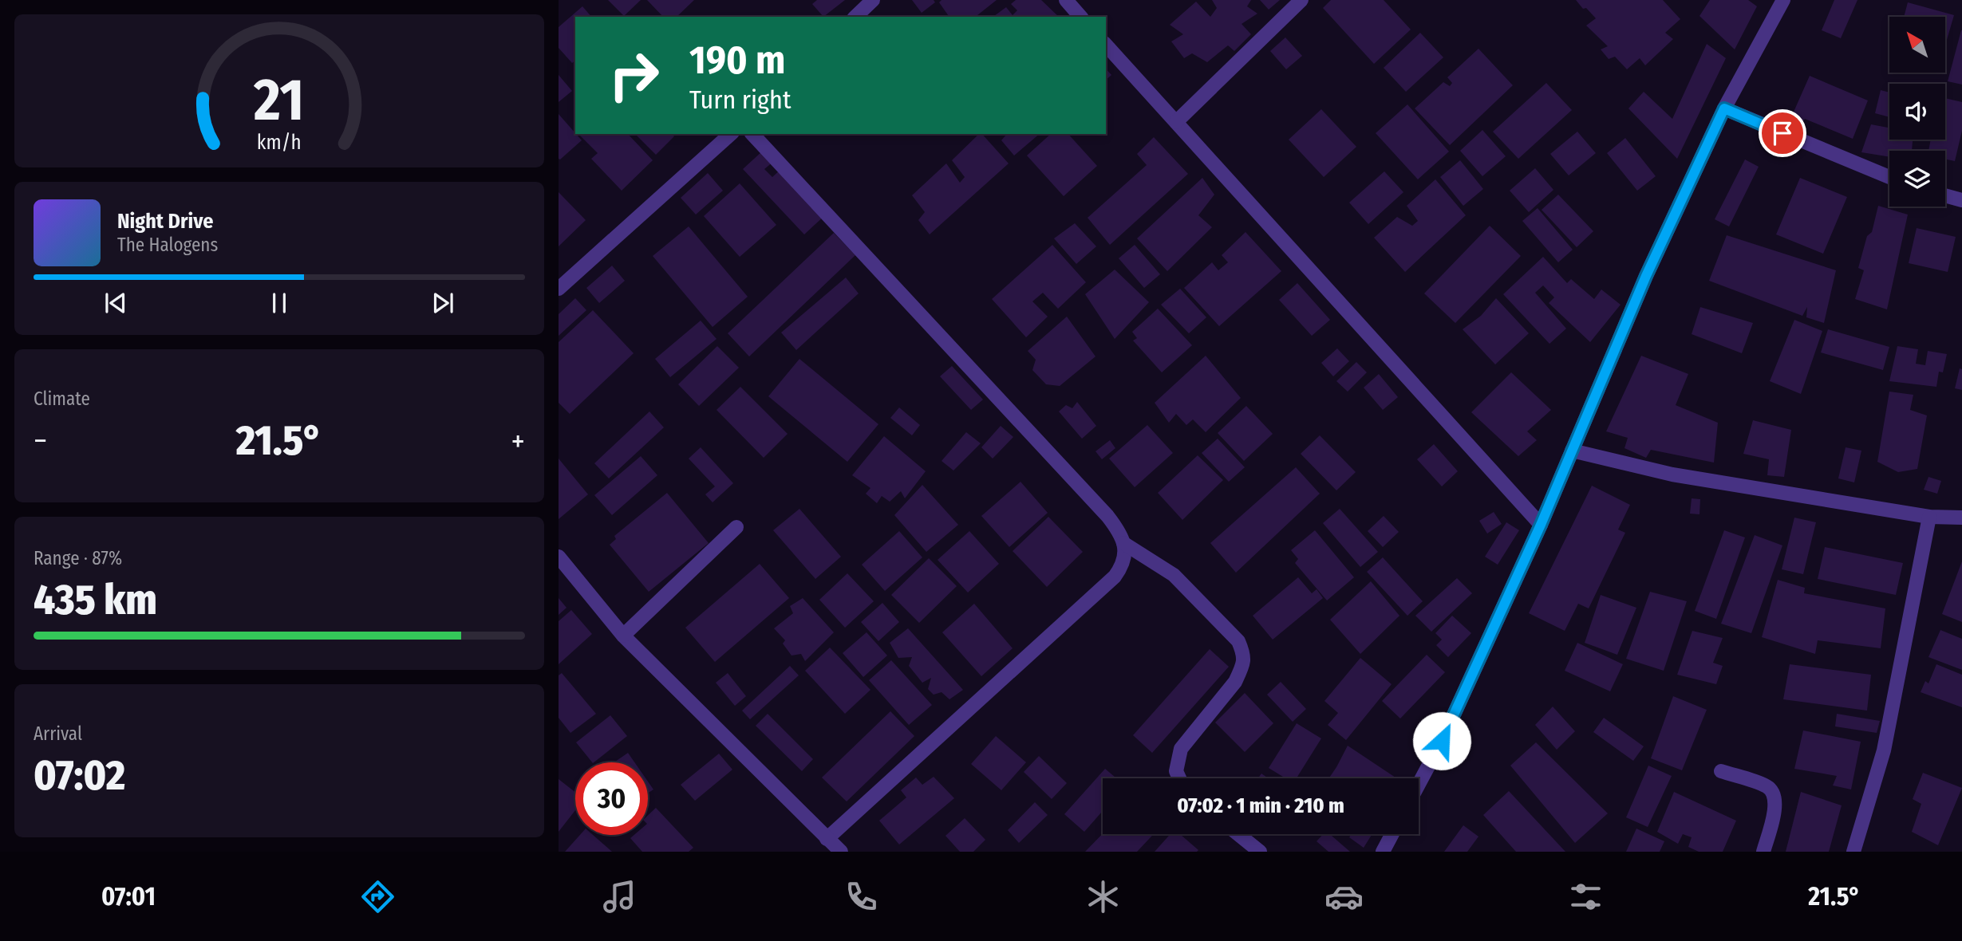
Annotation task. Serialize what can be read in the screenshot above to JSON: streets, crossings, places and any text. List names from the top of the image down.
{
  "north": "top left",
  "page": {
    "turn": ["190 m", "Turn right"],
    "song": ["Night Drive", "The Halogens"],
    "tile": [
      "Climate",
      ["Range · 87%", "435 km"],
      ["Arrival", "07:02"]
    ],
    "heat": ["−", "21.5°", "+"],
    "limit": "30",
    "trip": "07:02 · 1 min · 210 m",
    "tabs": ["07:01", "21.5°"],
    "gauge": ["21", "km/h"]
  }
}
